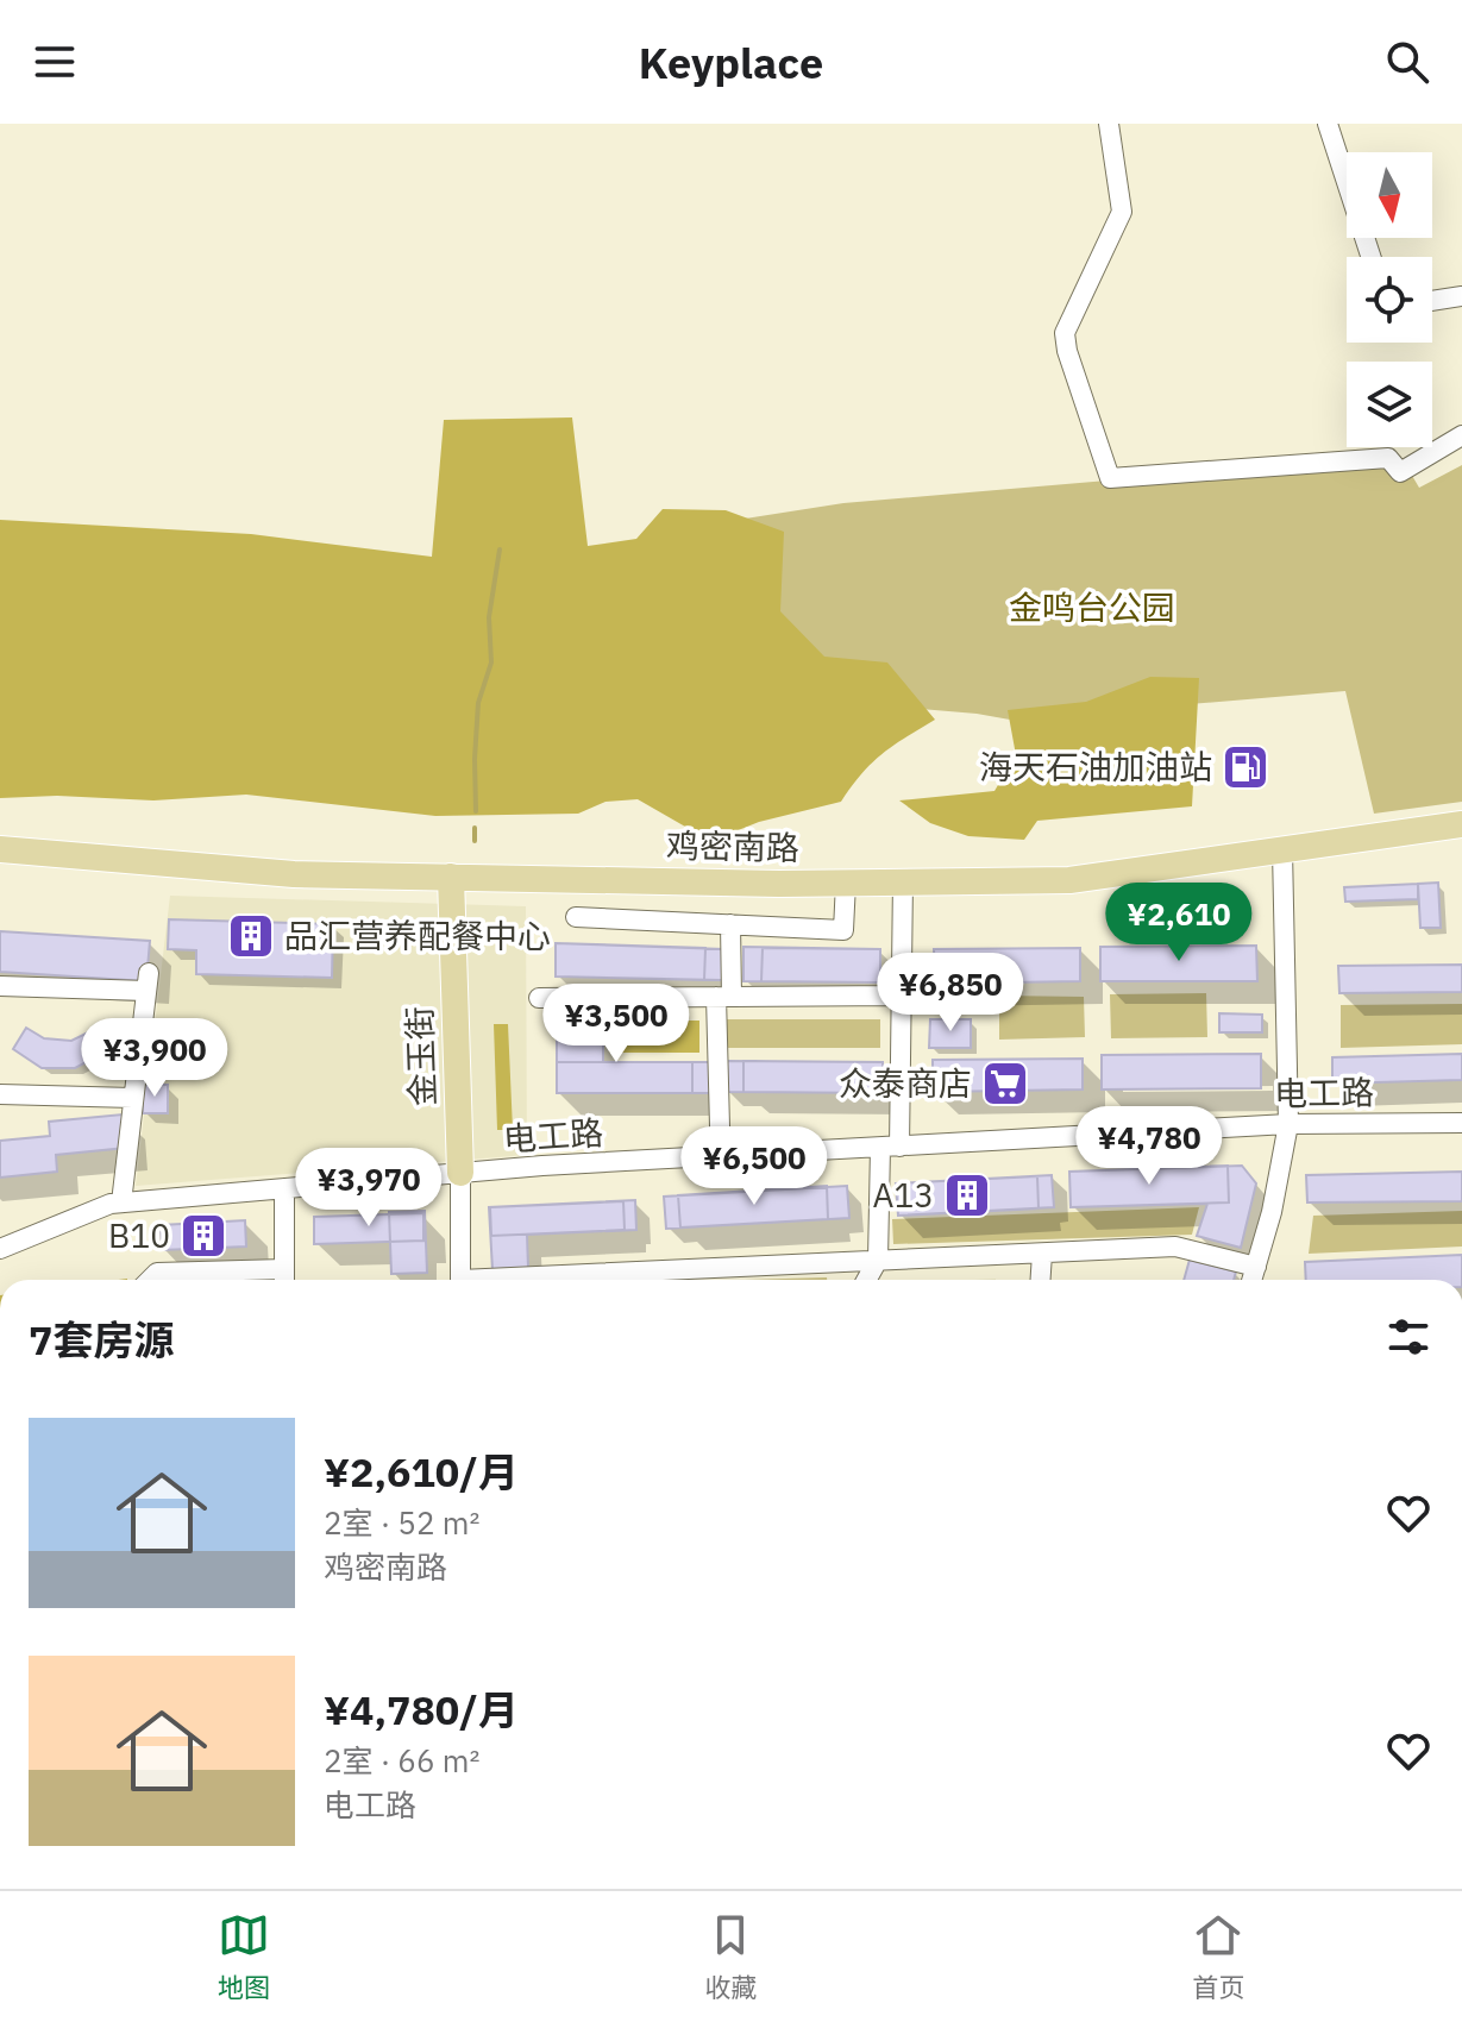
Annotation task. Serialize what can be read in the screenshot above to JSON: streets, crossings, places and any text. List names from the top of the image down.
{
  "streets": {
    "main road": ["鸡密南路", "金玉街"],
    "street": ["电工路"]
  },
  "crossings": [
    ["鸡密南路", "金玉街"],
    ["金玉街", "电工路"]
  ],
  "parks": ["金鸣台公园"],
  "places": {
    "fuel station": ["海天石油加油站"],
    "building": ["品汇营养配餐中心", "A13", "B10"],
    "supermarket": ["众泰商店"]
  },
  "north": "bottom",
  "page": {
    "header": "Keyplace",
    "price": [
      "¥2,610",
      "¥6,850",
      "¥3,500",
      "¥3,900",
      "¥4,780",
      "¥6,500",
      "¥3,970"
    ],
    "heading": "7套房源",
    "list": [
      {
        "name": "¥2,610/月",
        "note": "2室 · 52 m² · 鸡密南路"
      },
      {
        "name": "¥4,780/月",
        "note": "2室 · 66 m² · 电工路"
      }
    ],
    "tabs": ["地图", "收藏", "首页"]
  }
}
